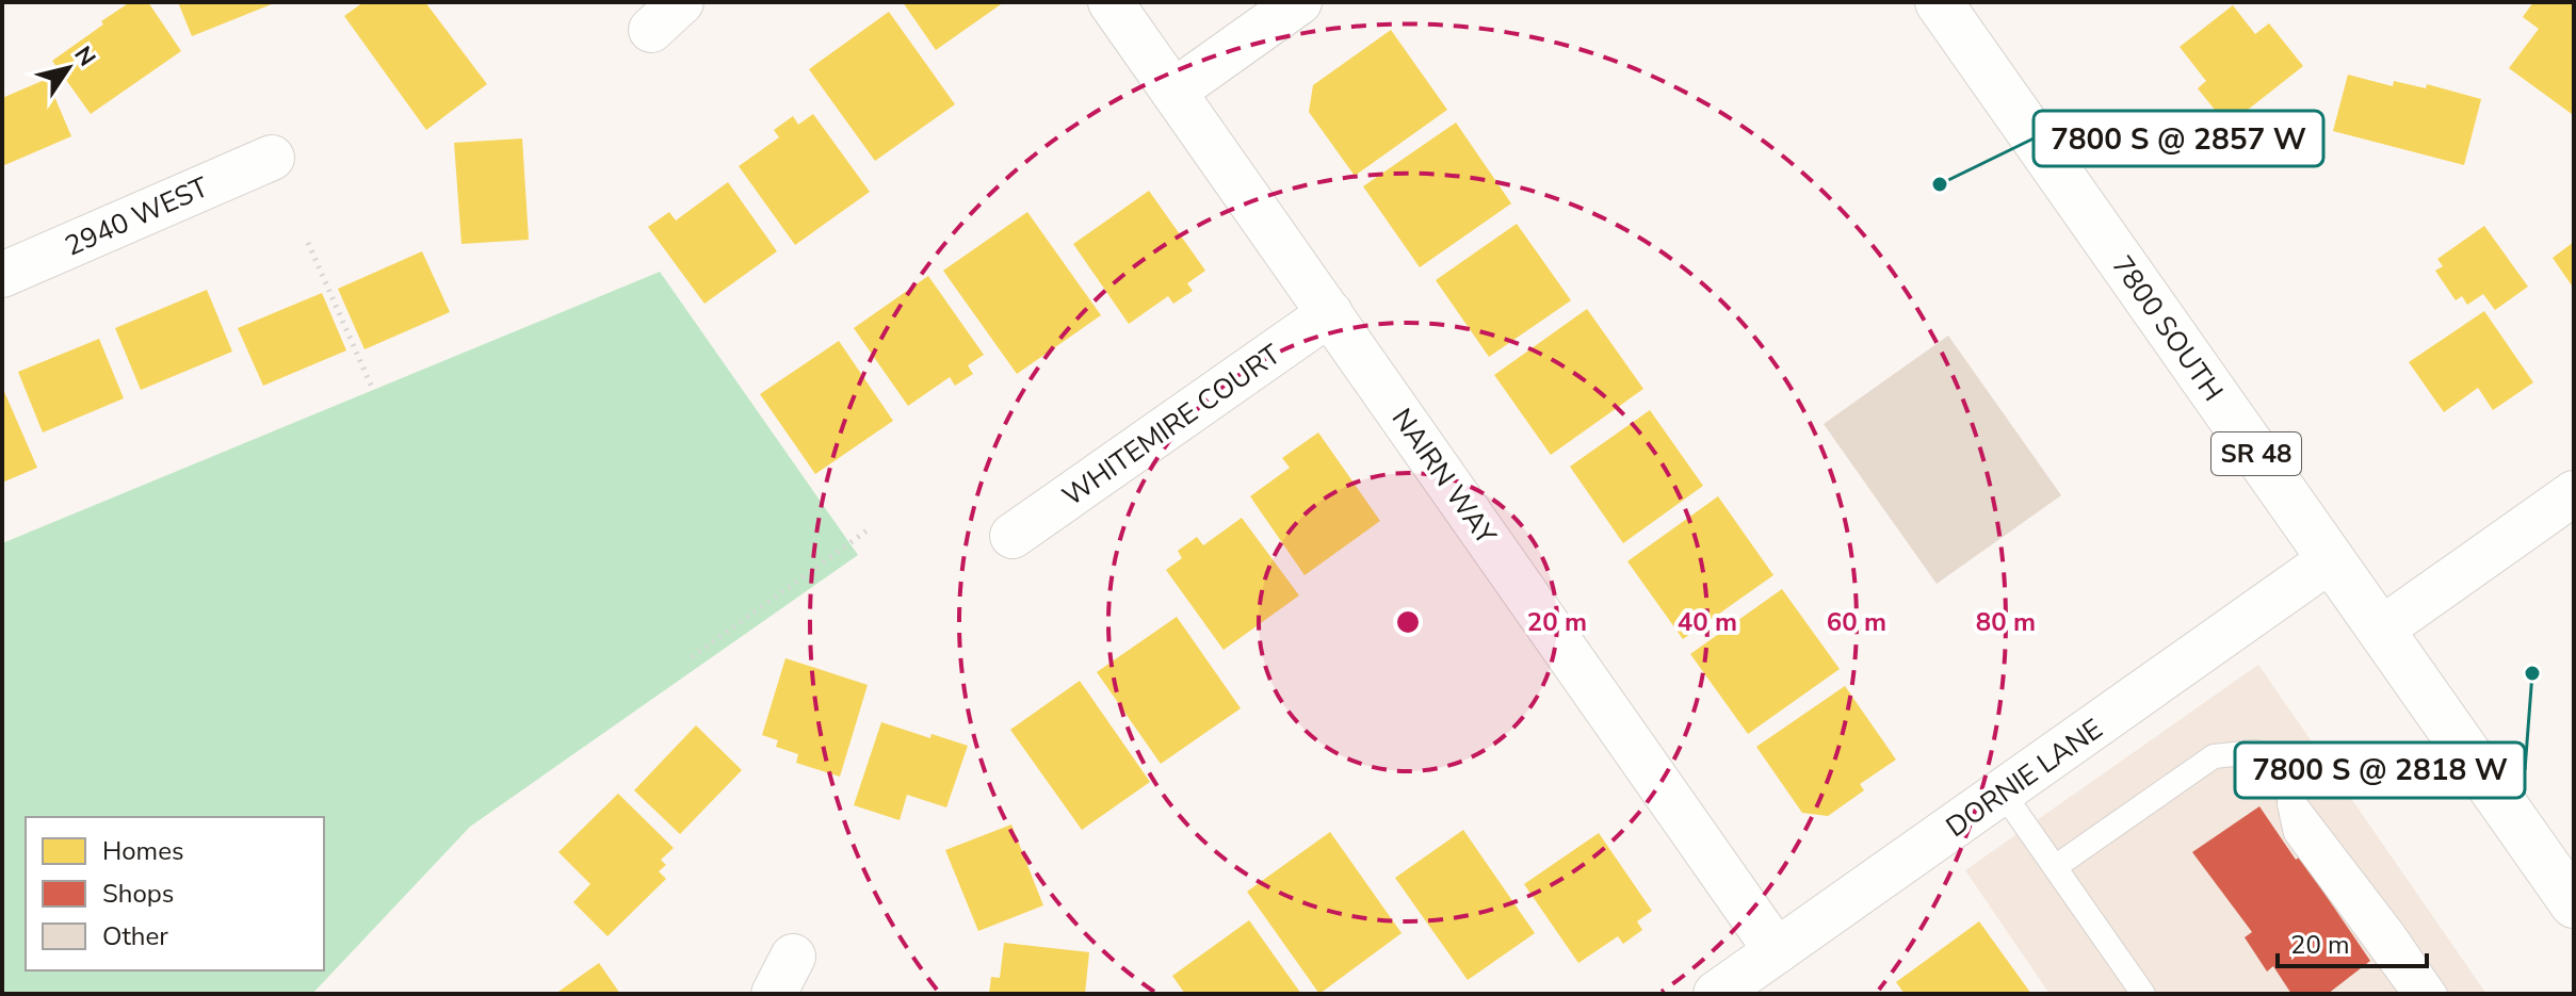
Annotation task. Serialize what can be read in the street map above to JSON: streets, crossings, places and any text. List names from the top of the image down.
{
  "streets": {
    "main road": ["7800 SOUTH", "SR 48"],
    "street": [
      "2940 WEST",
      "WHITEMIRE COURT",
      "NAIRN WAY",
      "DORNIE LANE"
    ]
  },
  "crossings": [
    ["7800 SOUTH", "DORNIE LANE"],
    ["WHITEMIRE COURT", "NAIRN WAY"],
    ["NAIRN WAY", "DORNIE LANE"]
  ],
  "places": ["7800 S @ 2857 W", "7800 S @ 2818 W"],
  "legend": ["Homes", "Shops", "Other"],
  "scale_bar": "20 m",
  "north": "top right",
  "rings": [
    "20 m",
    "40 m",
    "60 m",
    "80 m"
  ]
}
